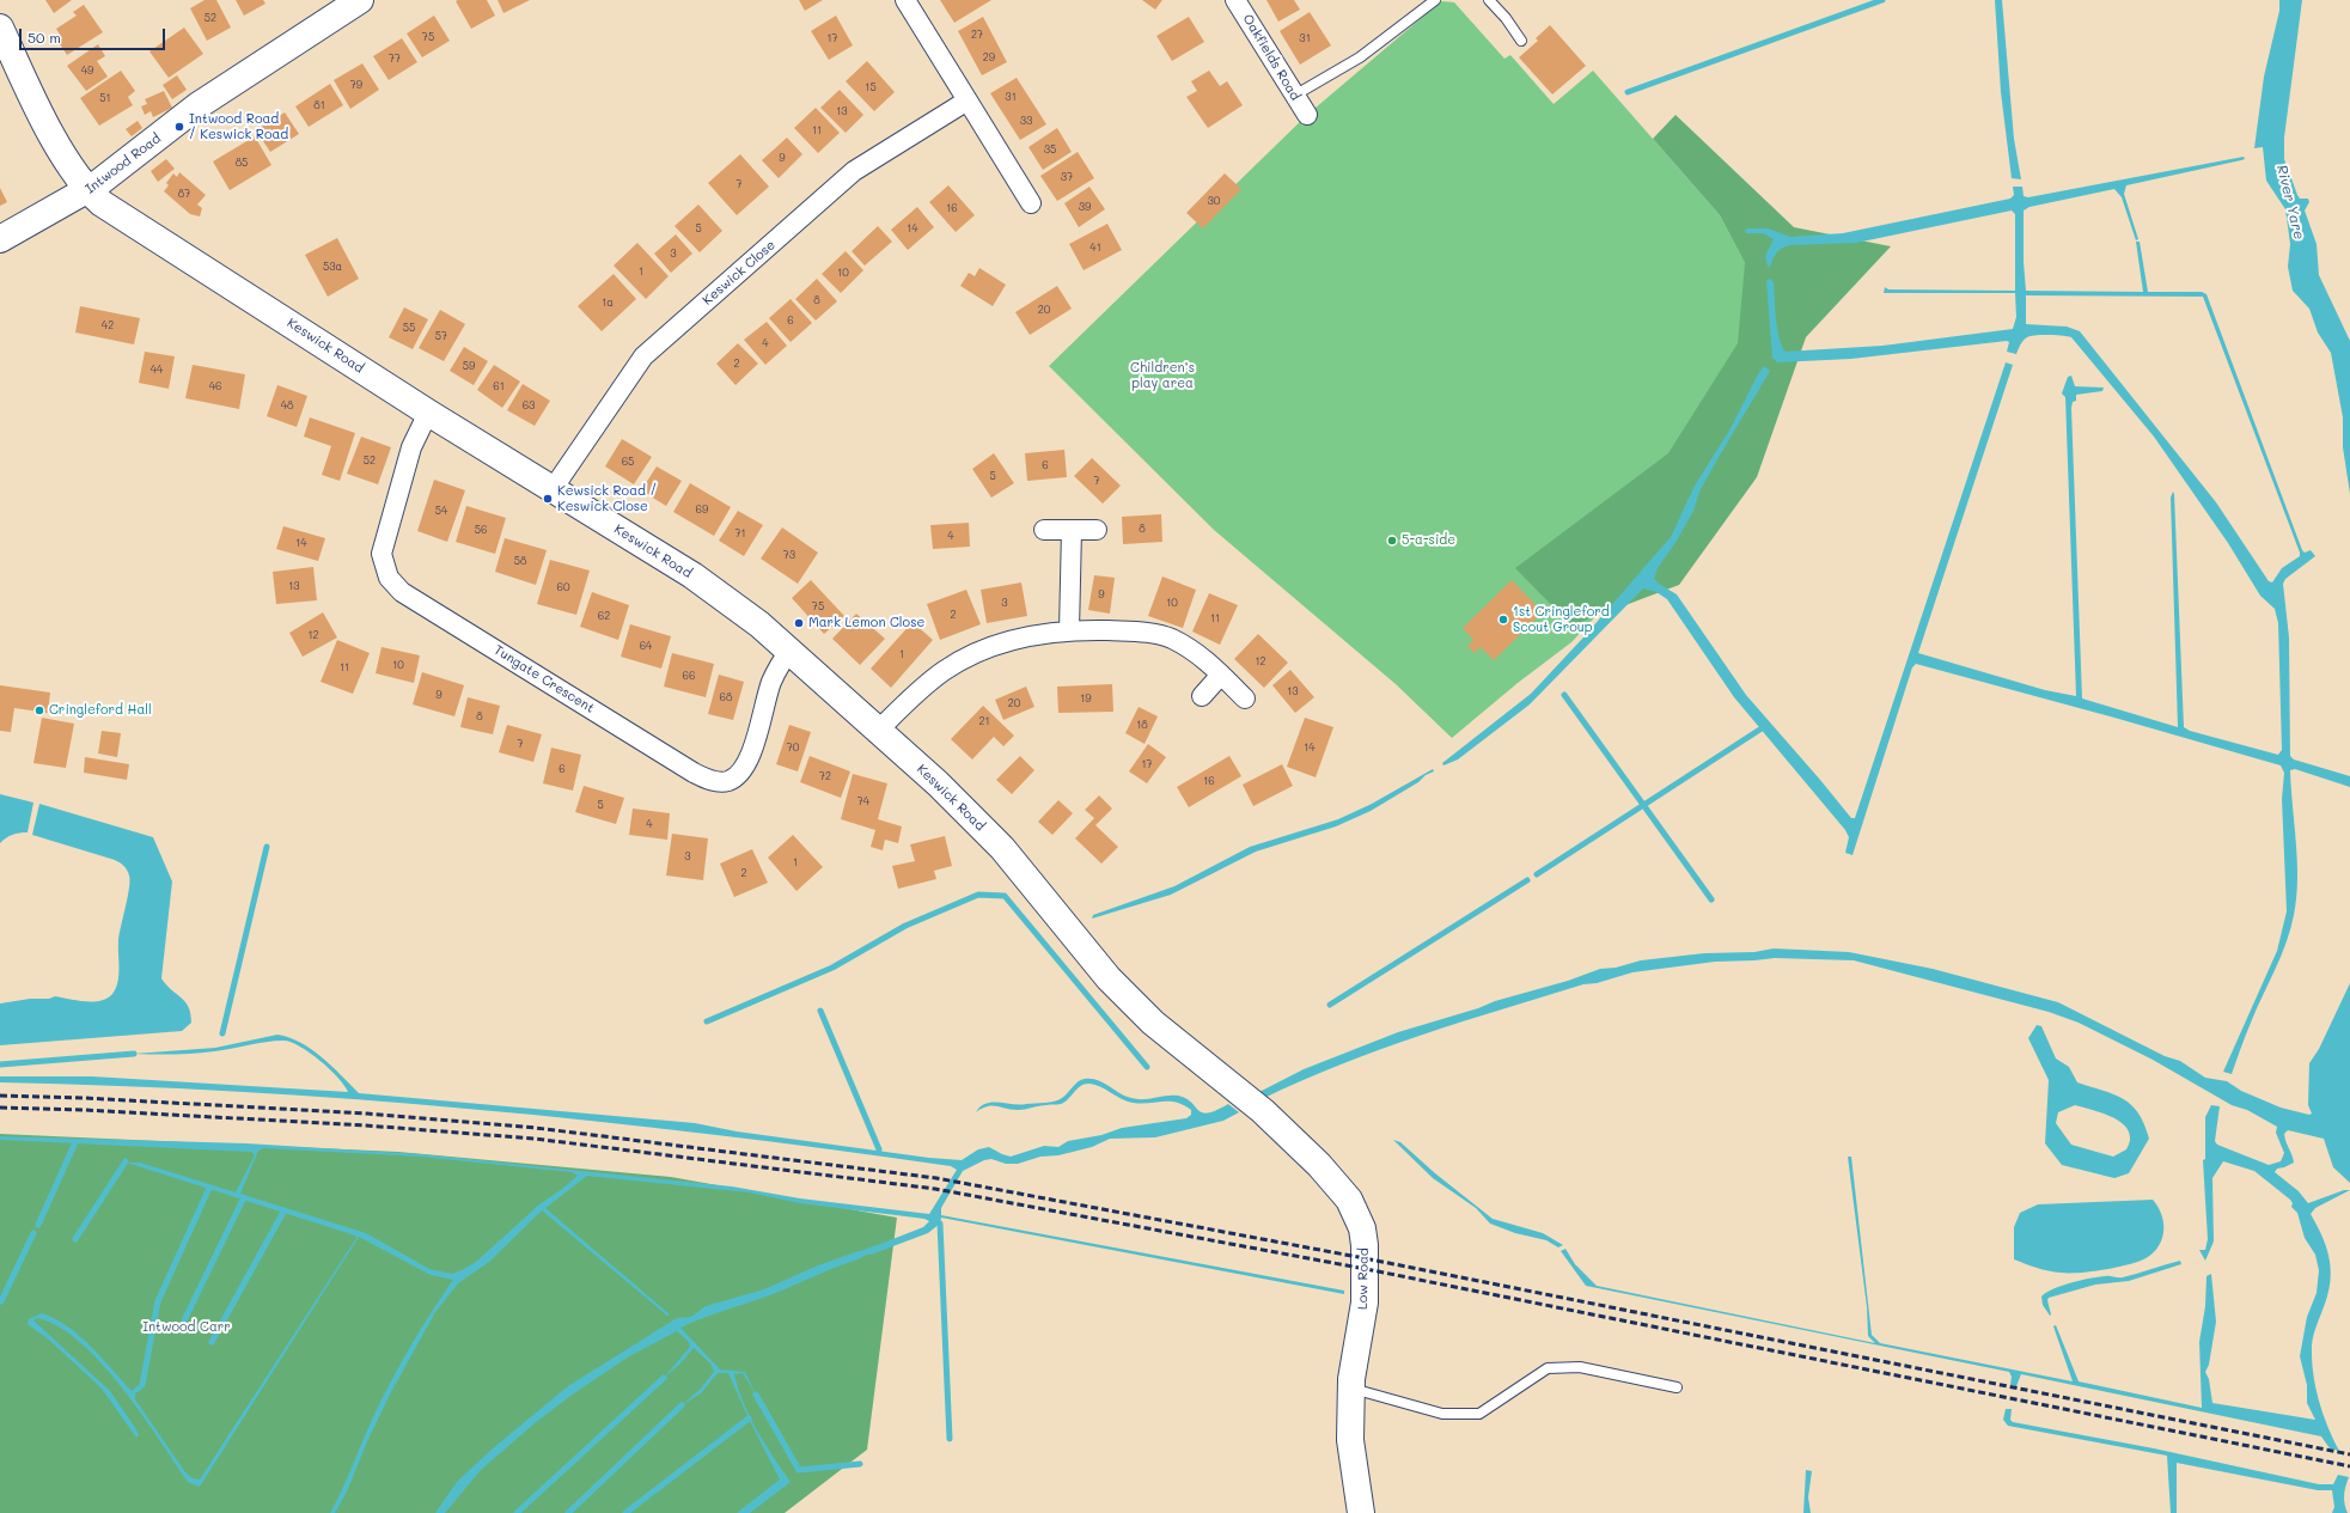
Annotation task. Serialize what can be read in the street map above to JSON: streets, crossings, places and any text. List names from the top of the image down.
{
  "streets": {
    "street": [
      "Oakfields Road",
      "Intwood Road",
      "Keswick Close",
      "Keswick Road",
      "Tungate Crescent",
      "Low Road"
    ]
  },
  "crossings": [
    ["Intwood Road", "Keswick Road"],
    ["Keswick Close", "Keswick Road"],
    ["Keswick Road", "Tungate Crescent"],
    ["Keswick Road", "Low Road"]
  ],
  "water": ["River Yare"],
  "parks": ["Children’s play area", "Intwood Carr"],
  "places": [
    "Intwood Road / Keswick Road",
    "Kewsick Road / Keswick Close",
    "5-a-side",
    "1st Cringleford Scout Group",
    "Mark Lemon Close",
    "Cringleford Hall"
  ],
  "house_numbers": [
    "52",
    "27",
    "75",
    "17",
    "31",
    "29",
    "77",
    "49",
    "79",
    "15",
    "31",
    "51",
    "81",
    "13",
    "33",
    "11",
    "35",
    "9",
    "85",
    "37",
    "7",
    "87",
    "30",
    "39",
    "16",
    "5",
    "14",
    "41",
    "3",
    "53a",
    "1",
    "10",
    "8",
    "1a",
    "20",
    "6",
    "42",
    "55",
    "57",
    "4",
    "2",
    "59",
    "44",
    "46",
    "61",
    "48",
    "63",
    "52",
    "65",
    "6",
    "5",
    "7",
    "69",
    "54",
    "8",
    "56",
    "71",
    "4",
    "14",
    "73",
    "58",
    "13",
    "60",
    "9",
    "3",
    "10",
    "75",
    "2",
    "62",
    "11",
    "12",
    "64",
    "1",
    "12",
    "10",
    "11",
    "66",
    "13",
    "9",
    "68",
    "19",
    "20",
    "8",
    "21",
    "18",
    "7",
    "70",
    "14",
    "17",
    "6",
    "72",
    "16",
    "74",
    "5",
    "4",
    "3",
    "1",
    "2"
  ],
  "scale_bar": "50 m"
}
